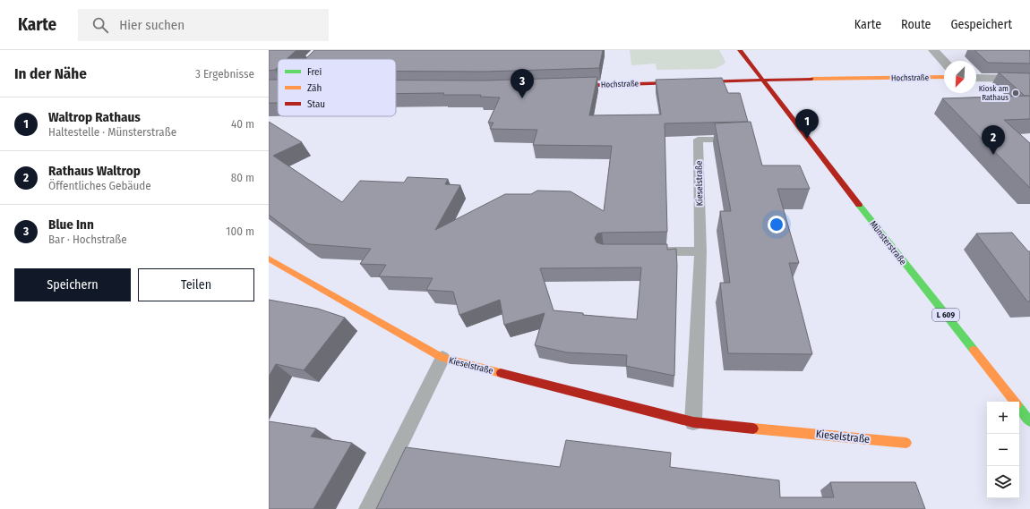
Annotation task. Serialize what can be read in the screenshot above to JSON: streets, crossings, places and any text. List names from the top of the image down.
{
  "streets": {
    "street": [
      "Hochstraße",
      "Kieselstraße",
      "Münsterstraße",
      "L 609"
    ]
  },
  "crossings": [
    ["Hochstraße", "Münsterstraße"],
    ["Hochstraße", "L 609"],
    ["Münsterstraße", "L 609"]
  ],
  "places": ["Kiosk am Rathaus"],
  "legend": ["Frei", "Zäh", "Stau"],
  "north": "bottom left",
  "page": {
    "header": "Karte",
    "search": "Hier suchen",
    "nav": ["Karte", "Route", "Gespeichert"],
    "heading": ["In der Nähe", "3 Ergebnisse"],
    "pins": ["3", "1", "2"],
    "list": [
      {
        "mark": "1",
        "name": "Waltrop Rathaus",
        "note": "Haltestelle · Münsterstraße",
        "value": "40 m"
      },
      {
        "mark": "2",
        "name": "Rathaus Waltrop",
        "note": "Öffentliches Gebäude",
        "value": "80 m"
      },
      {
        "mark": "3",
        "name": "Blue Inn",
        "note": "Bar · Hochstraße",
        "value": "100 m"
      }
    ],
    "buttons": ["Speichern", "Teilen"],
    "map_buttons": ["+", "−"]
  }
}
